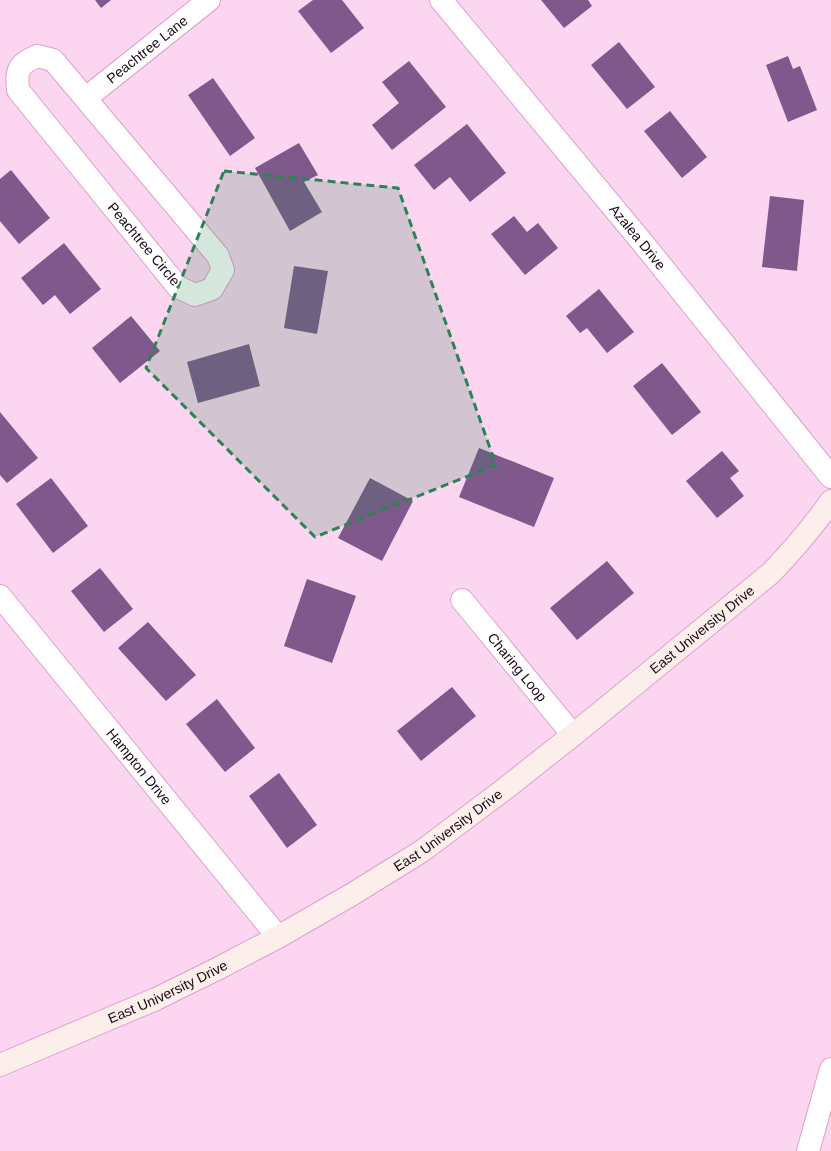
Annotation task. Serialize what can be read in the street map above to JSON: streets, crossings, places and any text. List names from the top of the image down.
{
  "streets": {
    "main road": ["East University Drive"],
    "street": [
      "Peachtree Lane",
      "Azalea Drive",
      "Peachtree Circle",
      "Charing Loop",
      "Hampton Drive"
    ]
  },
  "crossings": [
    ["Peachtree Lane", "Peachtree Circle"],
    ["East University Drive", "Charing Loop"],
    ["East University Drive", "Hampton Drive"]
  ]
}
